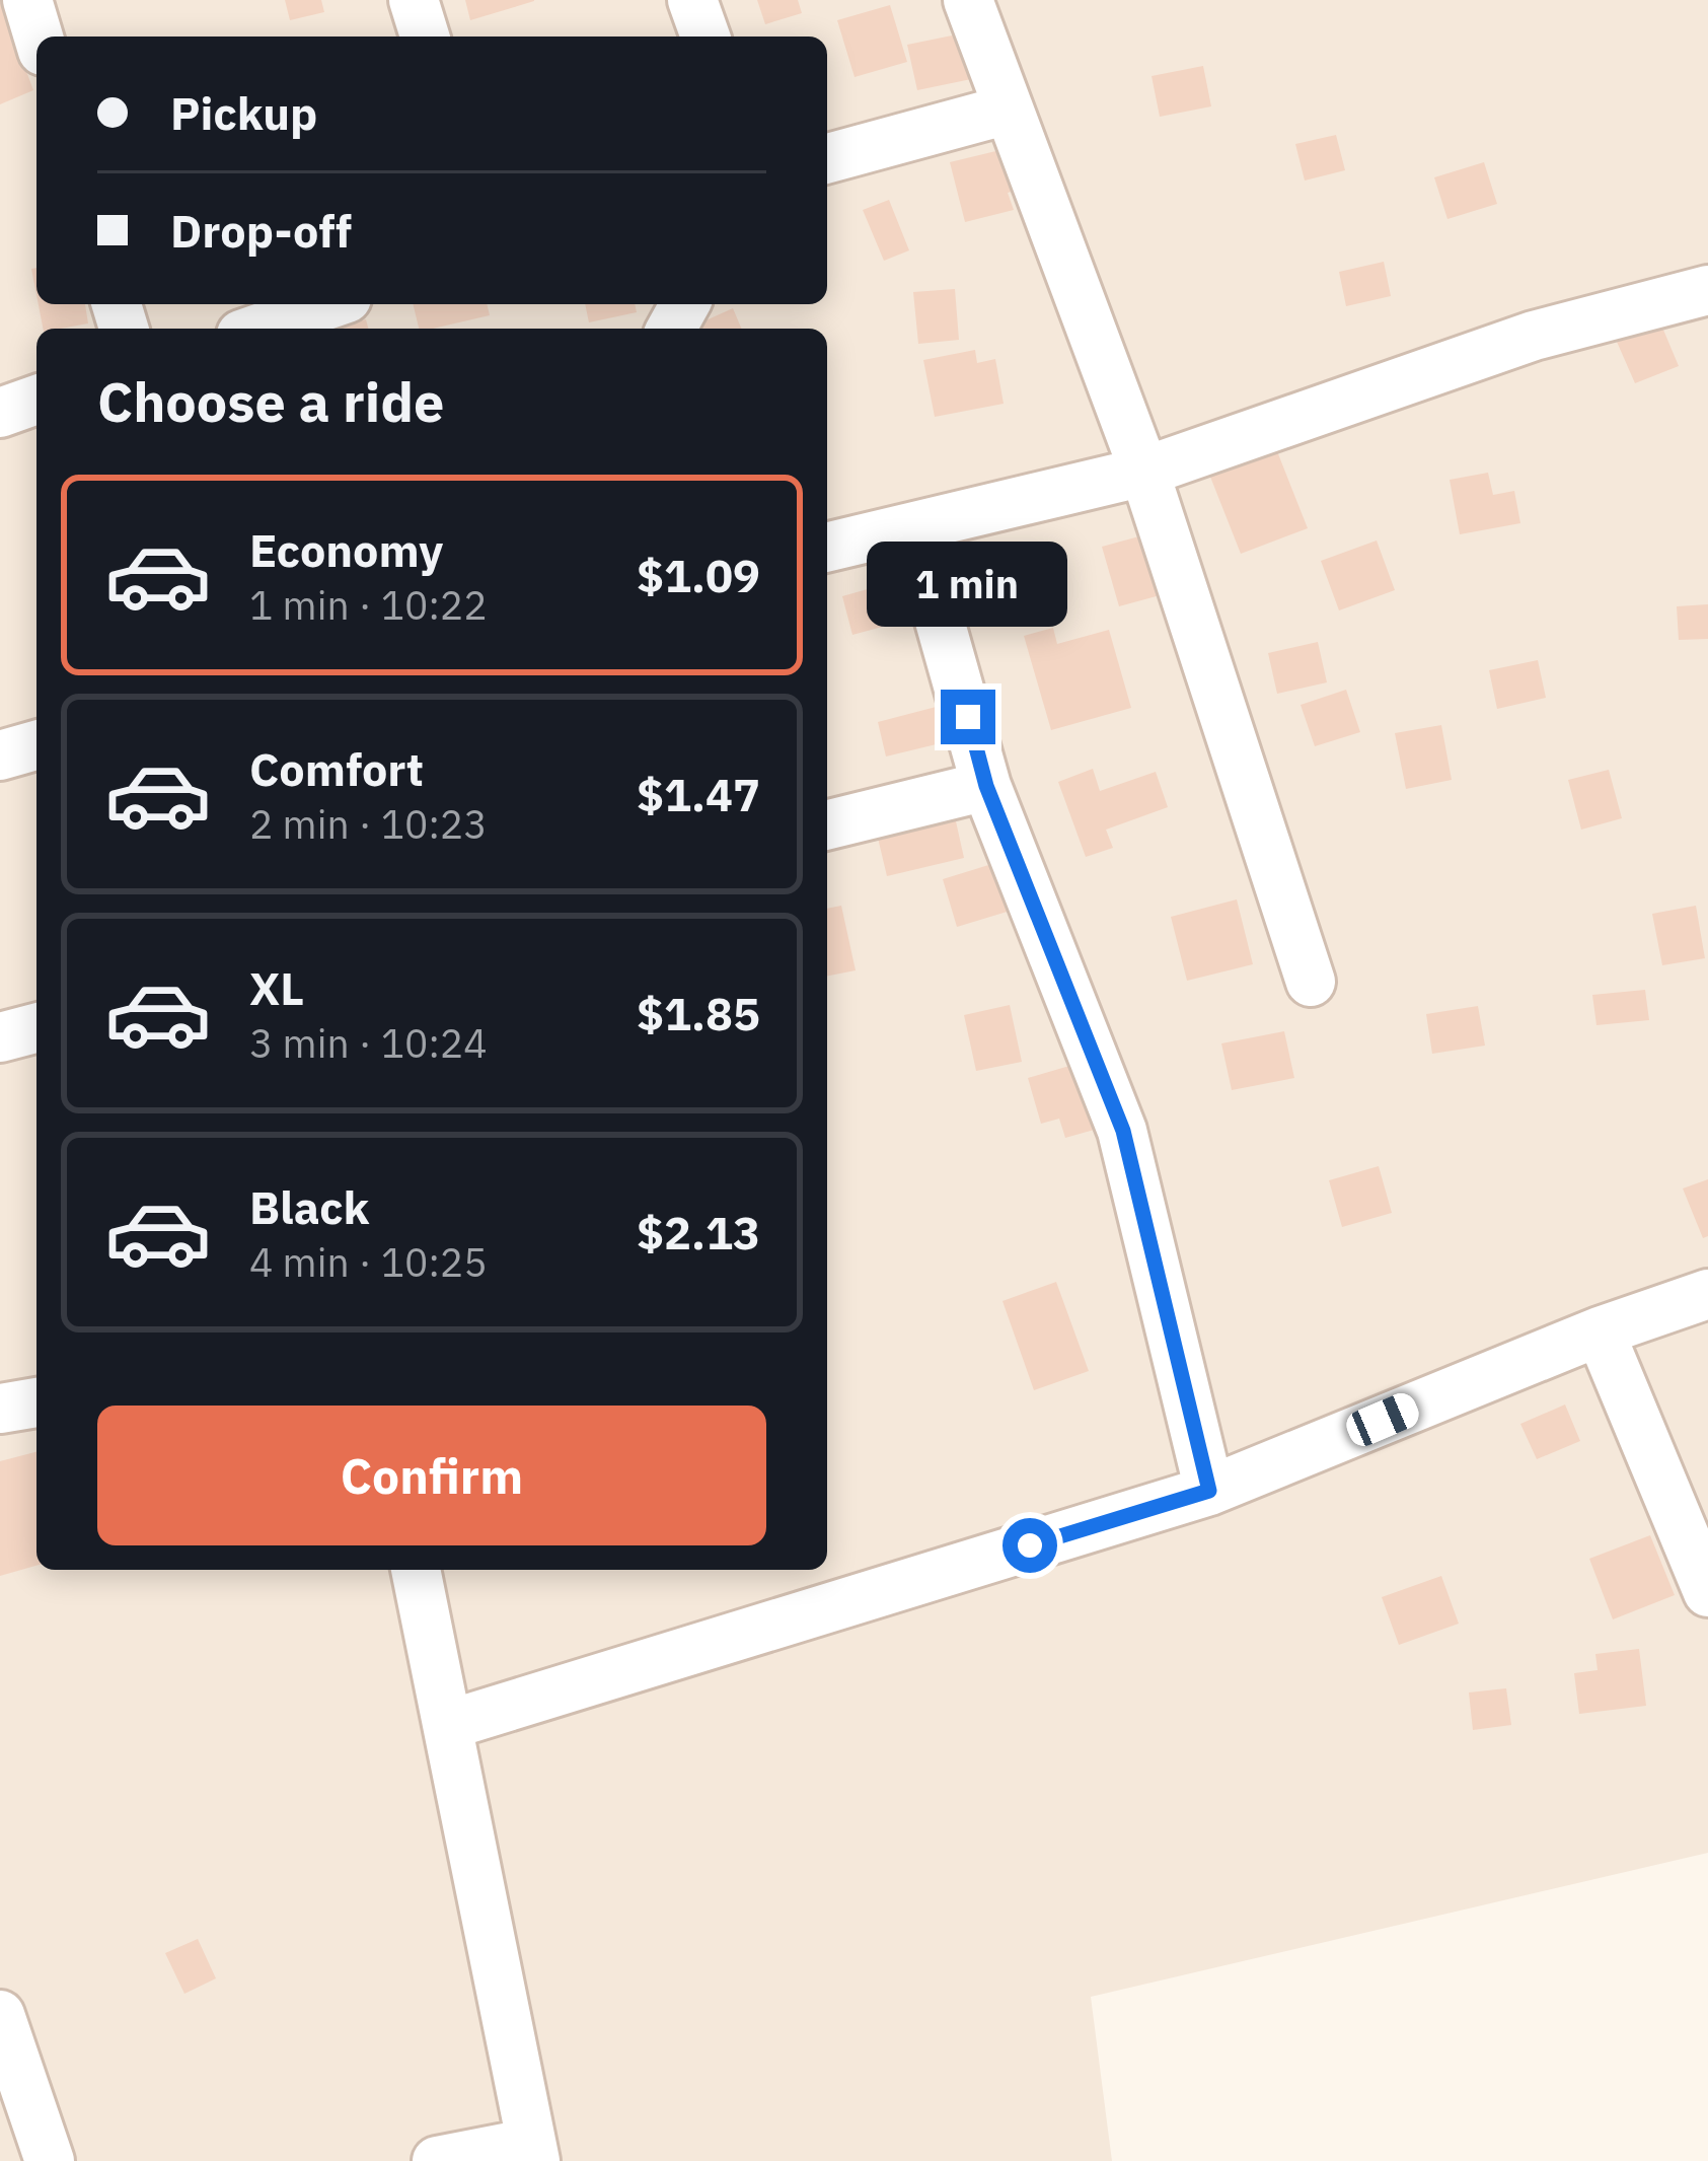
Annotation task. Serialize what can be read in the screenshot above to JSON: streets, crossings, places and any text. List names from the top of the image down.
{
  "page": {
    "banner": ["Pickup", "Drop-off"],
    "heading": "Choose a ride",
    "list": [
      {
        "name": "Economy",
        "note": "1 min · 10:22",
        "value": "$1.09"
      },
      {
        "name": "Comfort",
        "note": "2 min · 10:23",
        "value": "$1.47"
      },
      {
        "name": "XL",
        "note": "3 min · 10:24",
        "value": "$1.85"
      },
      {
        "name": "Black",
        "note": "4 min · 10:25",
        "value": "$2.13"
      }
    ],
    "bubble": "1 min",
    "buttons": "Confirm"
  }
}
